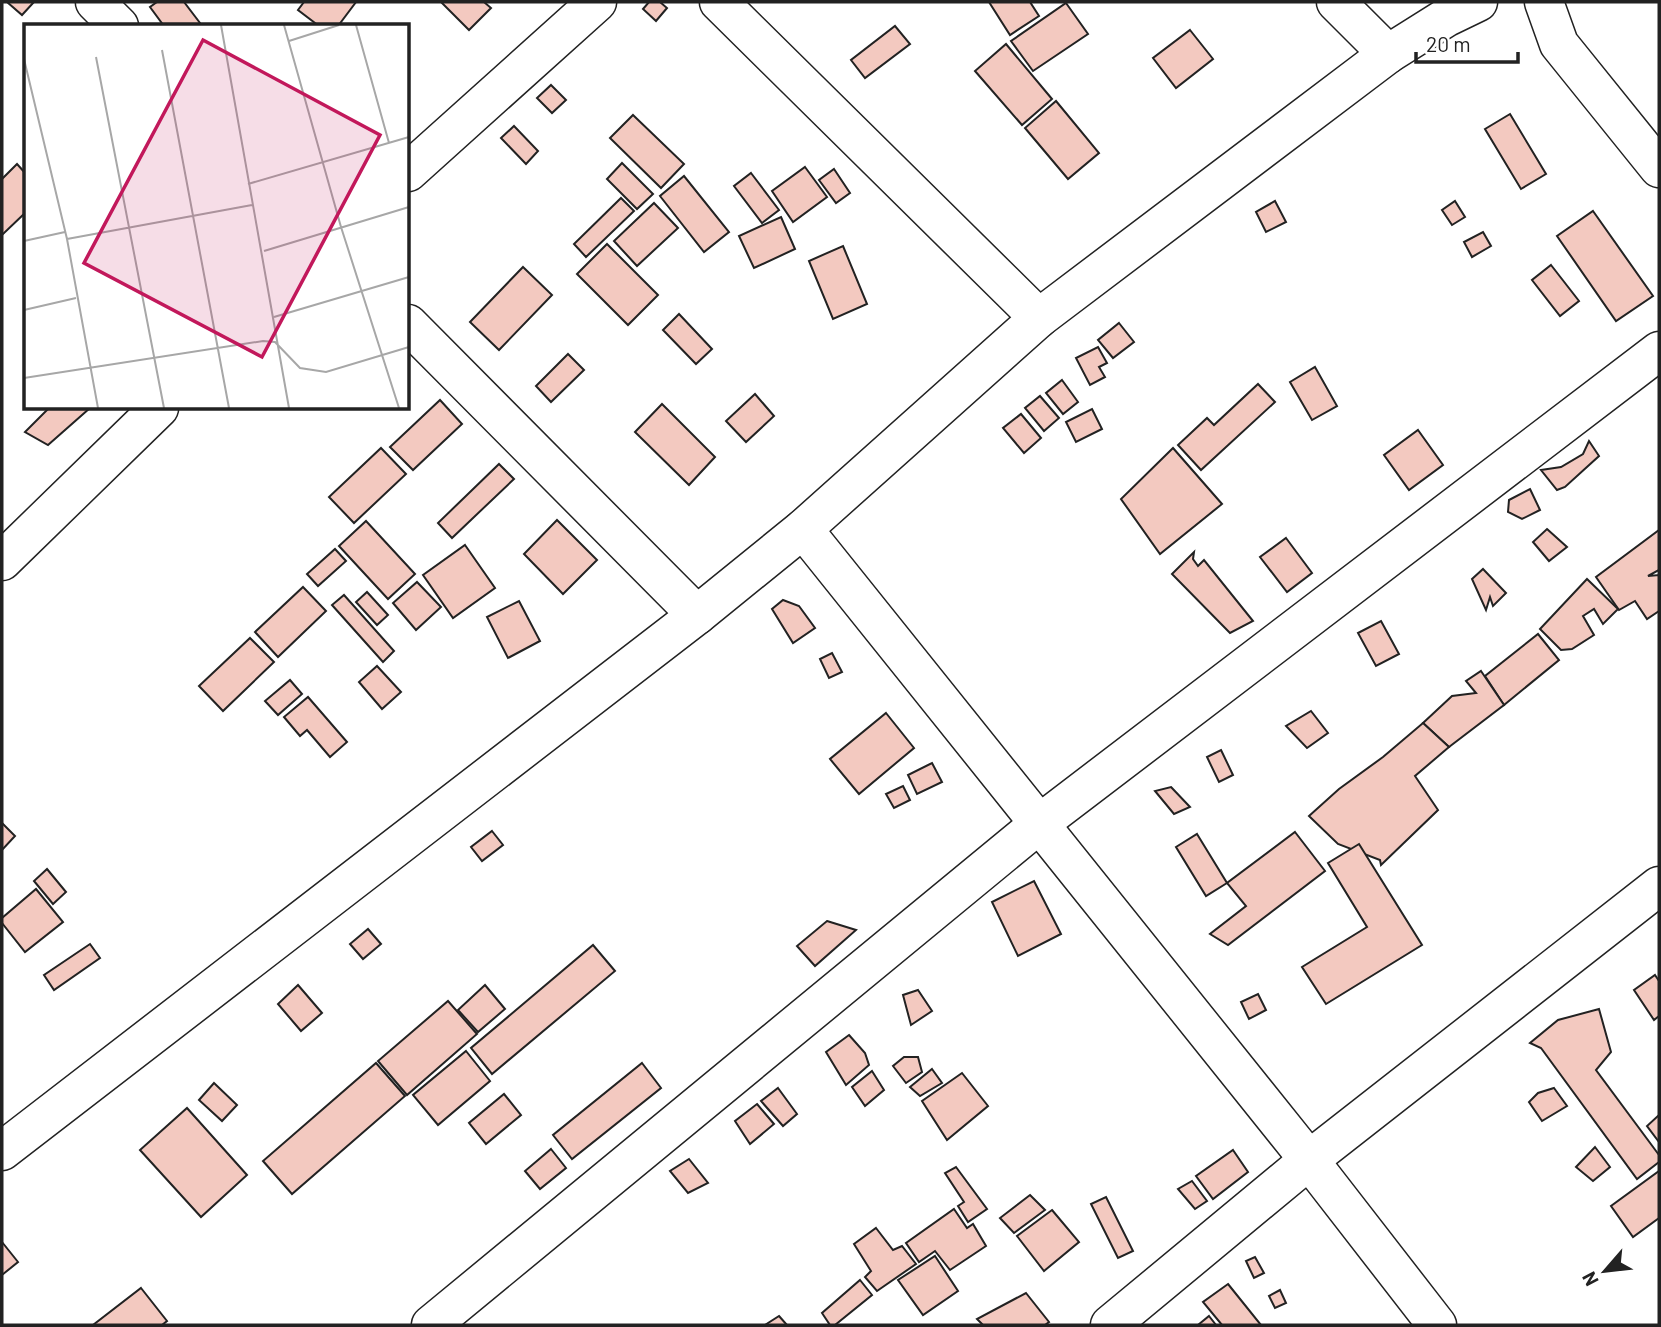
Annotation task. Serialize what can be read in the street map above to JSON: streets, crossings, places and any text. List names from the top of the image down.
{
  "scale_bar": "20 m",
  "north": "bottom left"
}
